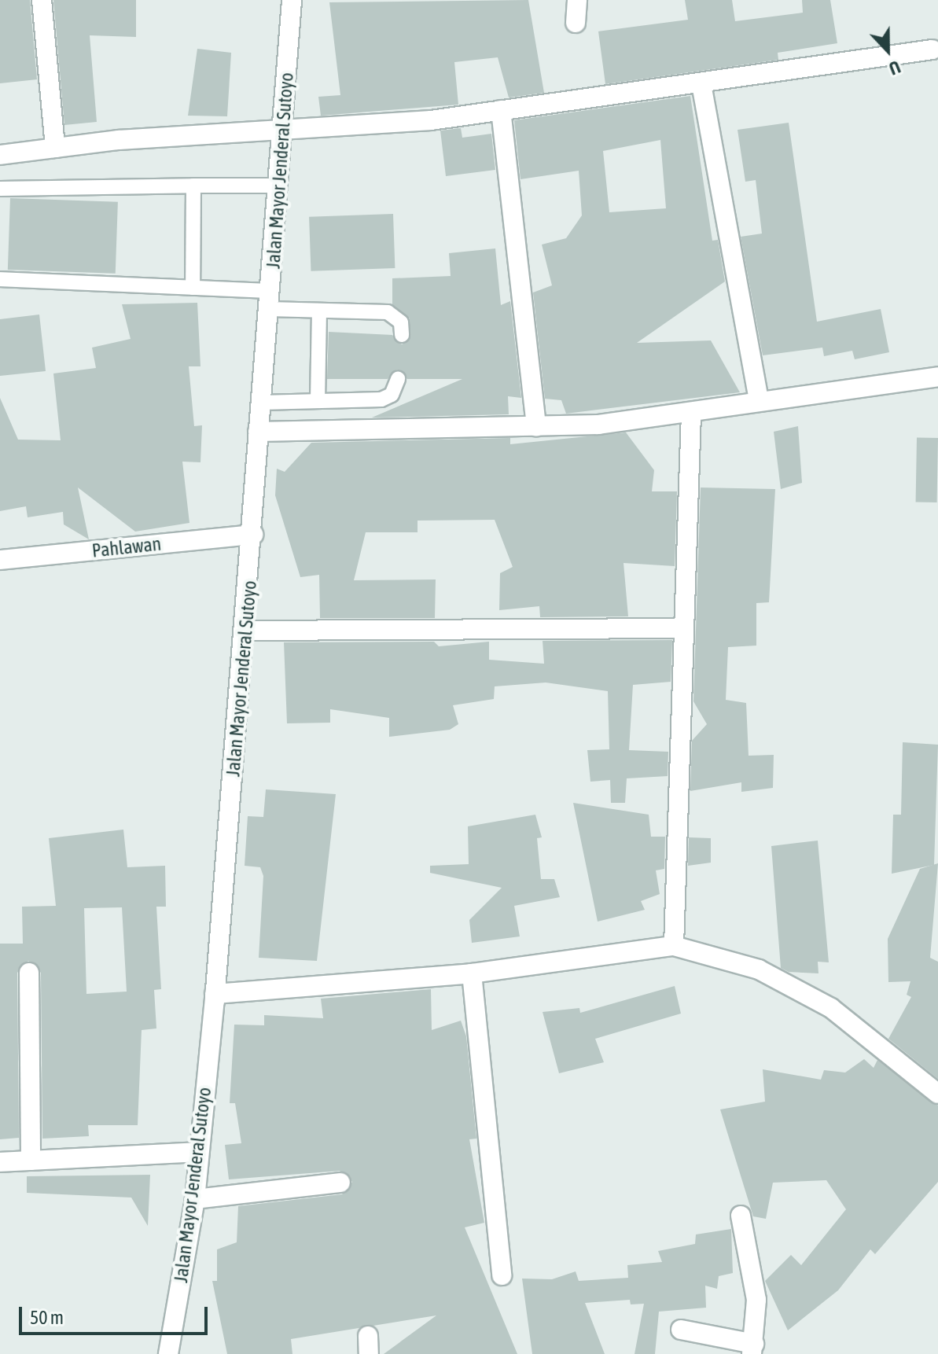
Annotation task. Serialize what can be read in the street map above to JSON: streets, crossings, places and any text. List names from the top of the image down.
{
  "streets": {
    "street": ["Jalan Mayor Jenderal Sutoyo", "Pahlawan"]
  },
  "crossings": [
    ["Jalan Mayor Jenderal Sutoyo", "Pahlawan"]
  ],
  "scale_bar": "50 m",
  "north": "bottom"
}
